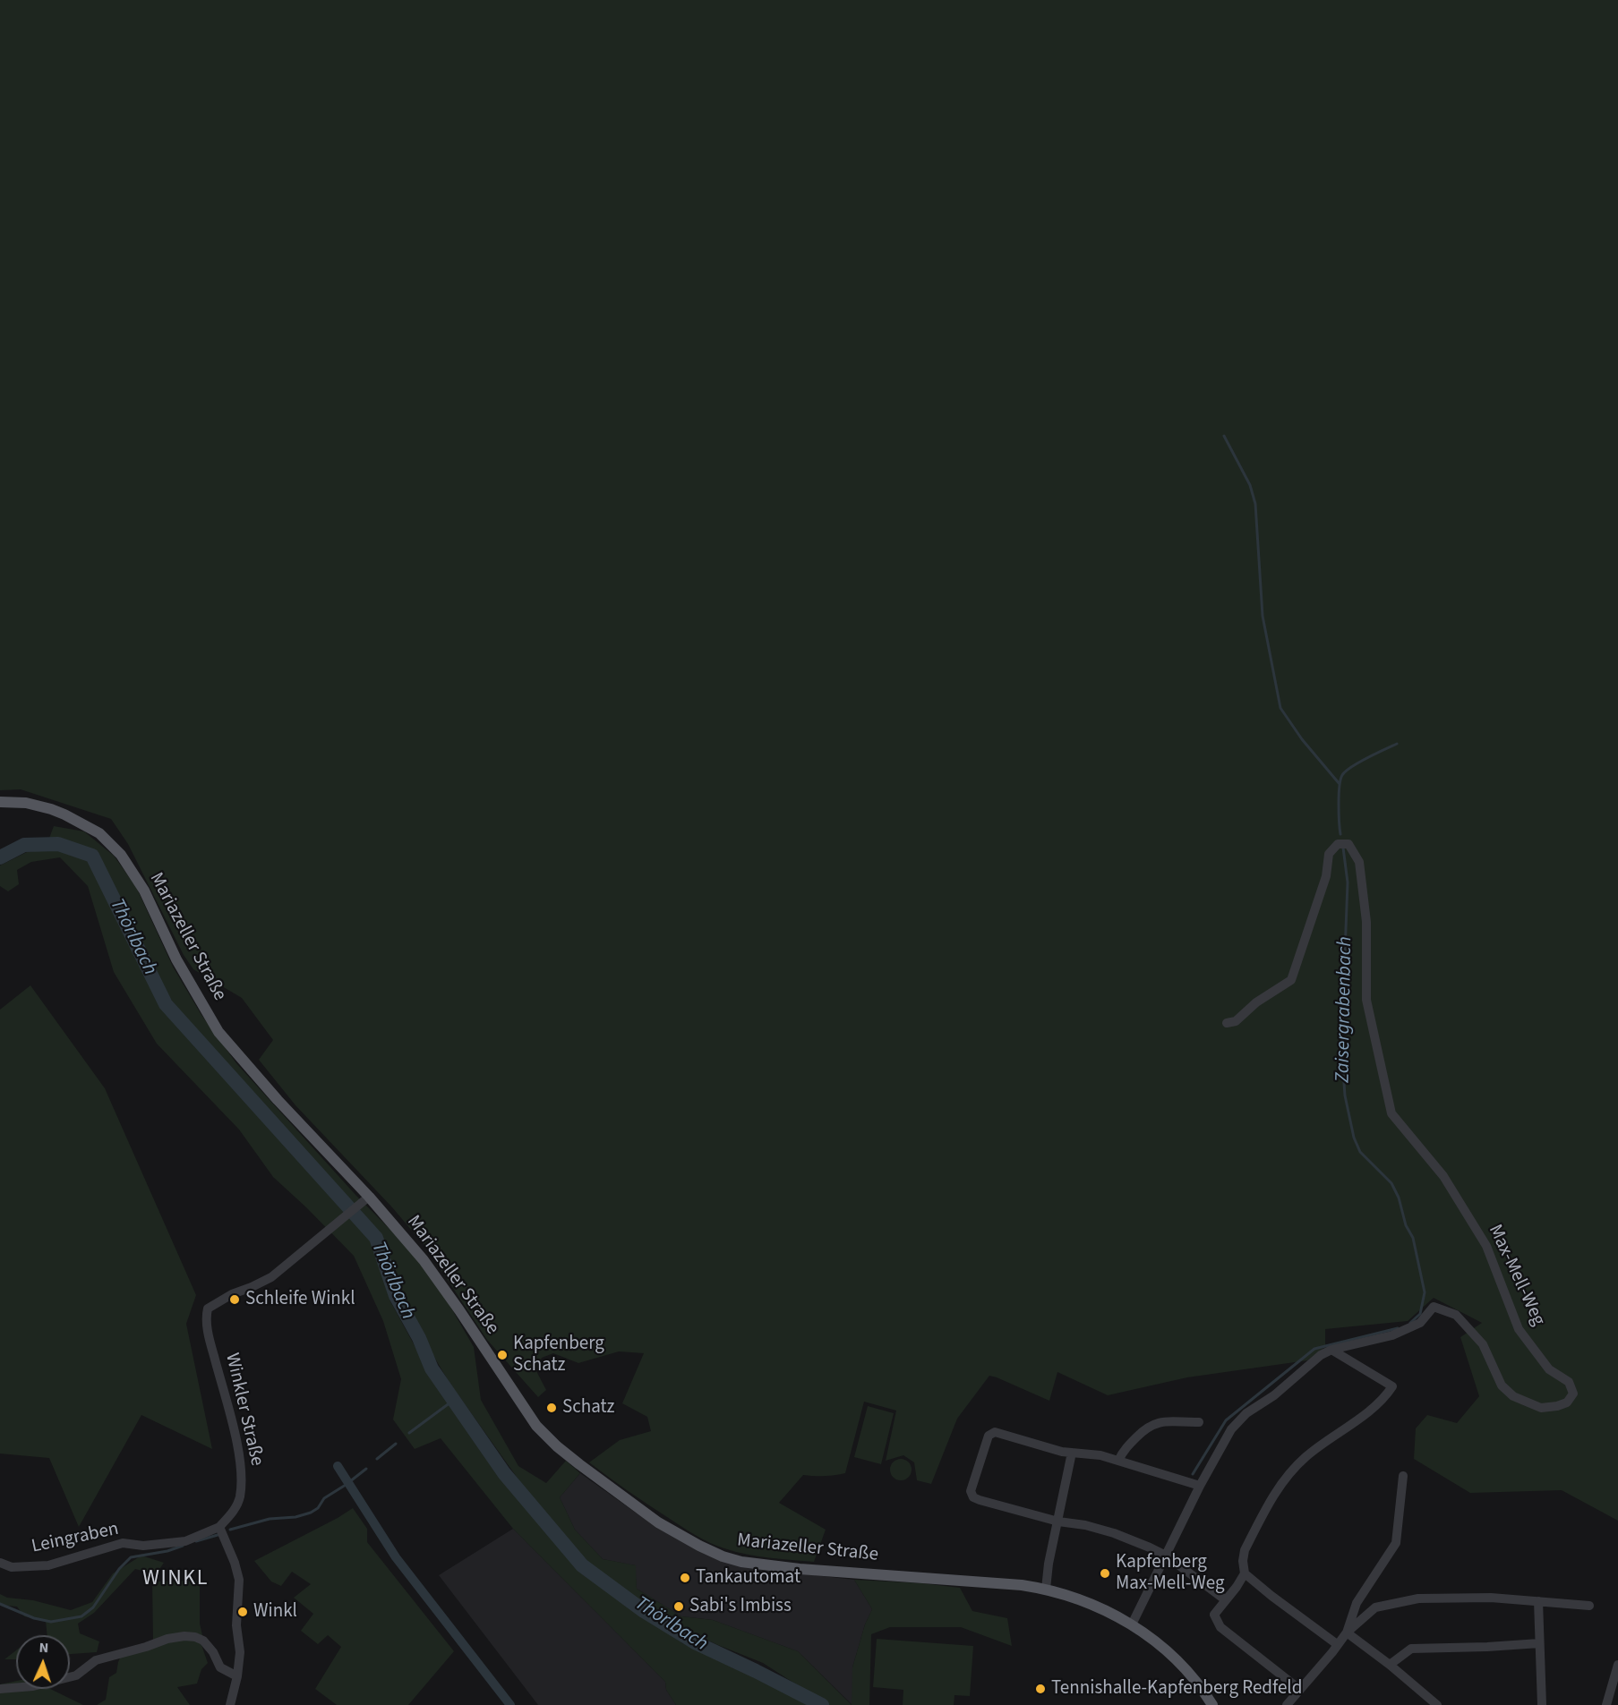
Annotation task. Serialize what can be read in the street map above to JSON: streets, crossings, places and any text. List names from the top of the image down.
{
  "streets": {
    "main road": ["Mariazeller Straße"],
    "street": ["Max-Mell-Weg", "Winkler Straße", "Leingraben"]
  },
  "crossings": [
    ["Mariazeller Straße", "Max-Mell-Weg"],
    ["Mariazeller Straße", "Winkler Straße"],
    ["Winkler Straße", "Leingraben"]
  ],
  "districts": ["WINKL"],
  "water": ["Thörlbach", "Zaisergrabenbach"],
  "places": [
    "Schleife Winkl",
    "Kapfenberg Schatz",
    "Schatz",
    "Kapfenberg Max-Mell-Weg",
    "Tankautomat",
    "Sabi's Imbiss",
    "Winkl",
    "Tennishalle-Kapfenberg Redfeld"
  ],
  "north": "top"
}
